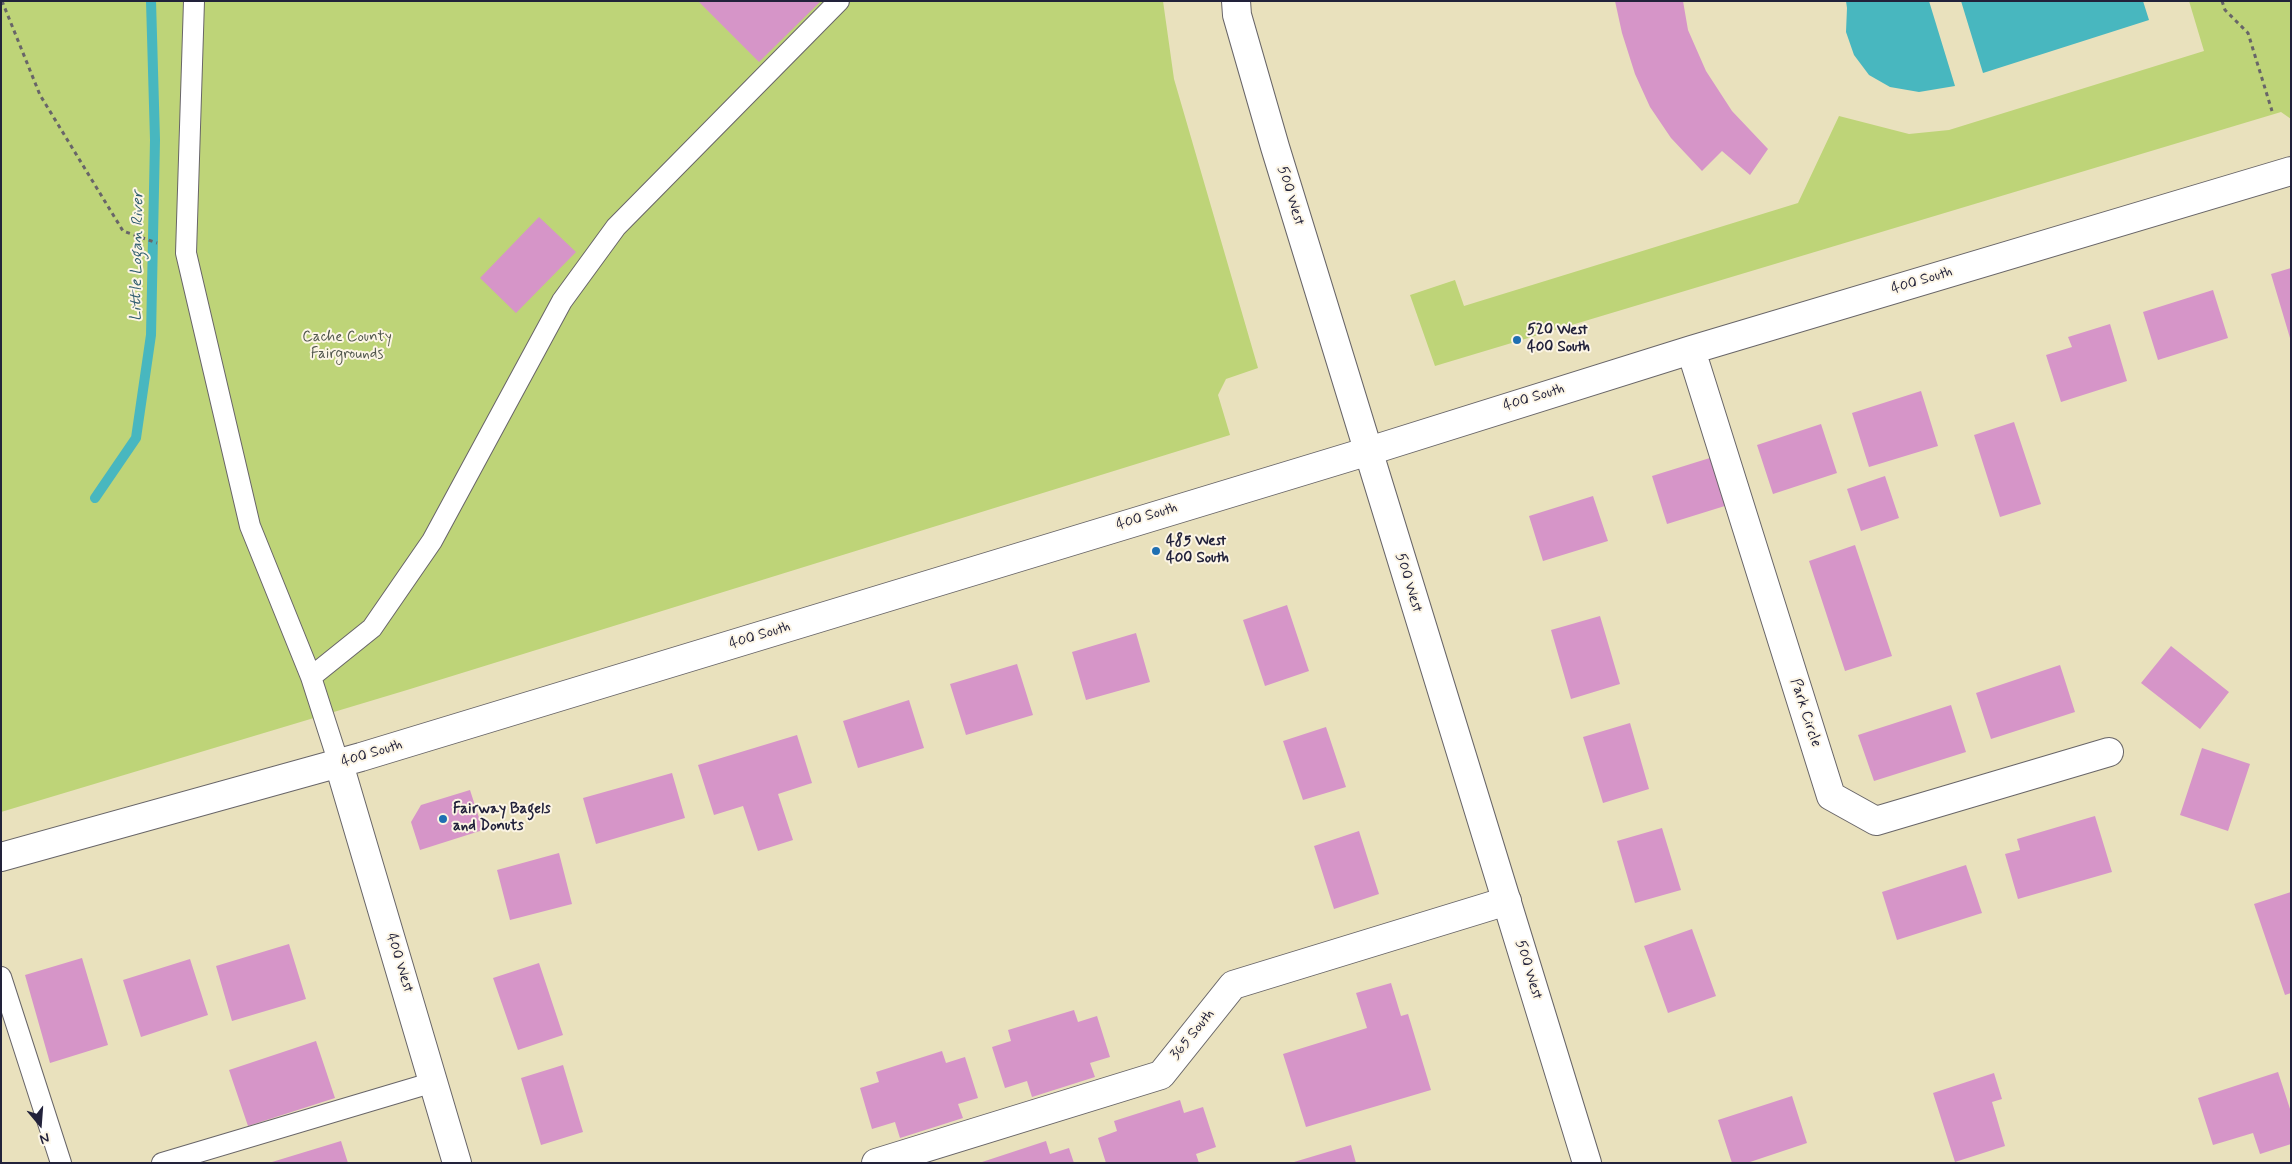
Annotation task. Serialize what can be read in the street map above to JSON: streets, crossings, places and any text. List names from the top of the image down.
{
  "streets": {
    "street": [
      "500 West",
      "400 South",
      "Park Circle",
      "400 West",
      "365 South"
    ]
  },
  "crossings": [
    ["500 West", "400 South"],
    ["500 West", "365 South"],
    ["400 South", "Park Circle"],
    ["400 South", "400 West"]
  ],
  "water": ["Little Logan River"],
  "parks": ["Cache County Fairgrounds"],
  "places": ["520 West 400 South", "485 West 400 South", "Fairway Bagels and Donuts"],
  "north": "bottom"
}
